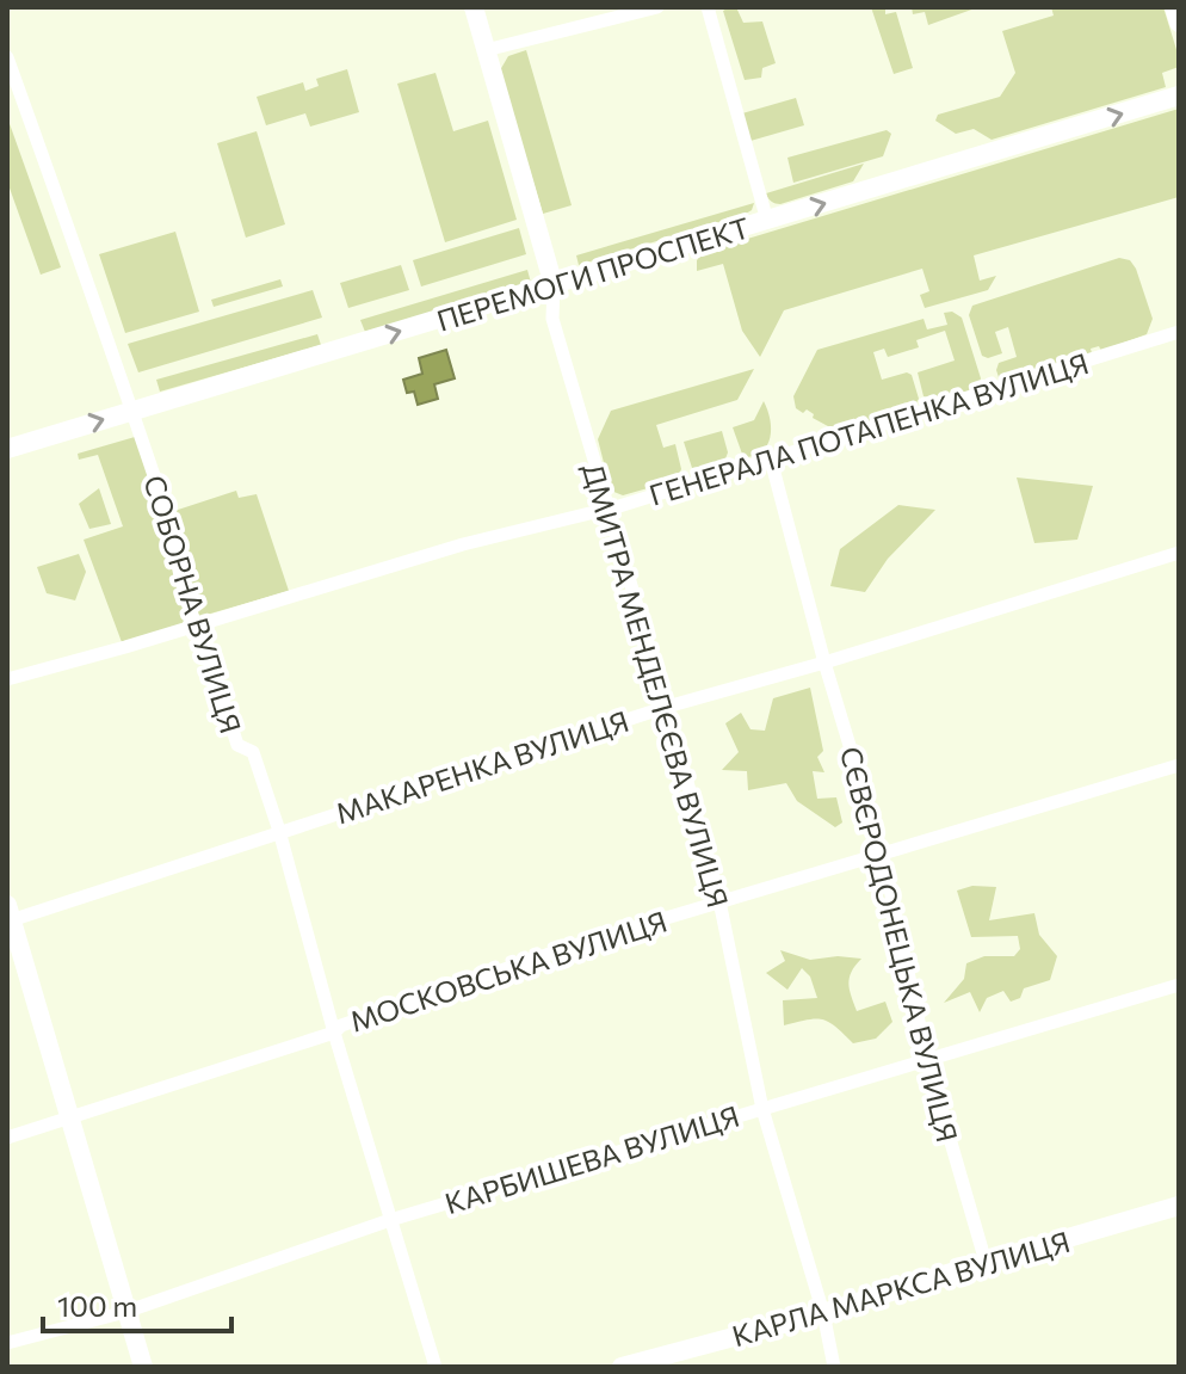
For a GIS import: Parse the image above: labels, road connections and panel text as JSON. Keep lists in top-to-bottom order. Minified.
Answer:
{"streets":{"street":["ПЕРЕМОГИ ПРОСПЕКТ","ГЕНЕРАЛА ПОТАПЕНКА ВУЛИЦЯ","СОБОРНА ВУЛИЦЯ","ДМИТРА МЕНДЕЛЄЄВА ВУЛИЦЯ","МАКАРЕНКА ВУЛИЦЯ","СЄВЄРОДОНЕЦЬКА ВУЛИЦЯ","МОСКОВСЬКА ВУЛИЦЯ","КАРБИШЕВА ВУЛИЦЯ","КАРЛА МАРКСА ВУЛИЦЯ"]},"crossings":[["ПЕРЕМОГИ ПРОСПЕКТ","СОБОРНА ВУЛИЦЯ"],["ПЕРЕМОГИ ПРОСПЕКТ","ДМИТРА МЕНДЕЛЄЄВА ВУЛИЦЯ"],["ГЕНЕРАЛА ПОТАПЕНКА ВУЛИЦЯ","СОБОРНА ВУЛИЦЯ"],["ГЕНЕРАЛА ПОТАПЕНКА ВУЛИЦЯ","ДМИТРА МЕНДЕЛЄЄВА ВУЛИЦЯ"],["ГЕНЕРАЛА ПОТАПЕНКА ВУЛИЦЯ","СЄВЄРОДОНЕЦЬКА ВУЛИЦЯ"],["СОБОРНА ВУЛИЦЯ","МАКАРЕНКА ВУЛИЦЯ"],["СОБОРНА ВУЛИЦЯ","МОСКОВСЬКА ВУЛИЦЯ"],["СОБОРНА ВУЛИЦЯ","КАРБИШЕВА ВУЛИЦЯ"],["ДМИТРА МЕНДЕЛЄЄВА ВУЛИЦЯ","МАКАРЕНКА ВУЛИЦЯ"],["ДМИТРА МЕНДЕЛЄЄВА ВУЛИЦЯ","МОСКОВСЬКА ВУЛИЦЯ"],["ДМИТРА МЕНДЕЛЄЄВА ВУЛИЦЯ","КАРБИШЕВА ВУЛИЦЯ"],["ДМИТРА МЕНДЕЛЄЄВА ВУЛИЦЯ","КАРЛА МАРКСА ВУЛИЦЯ"],["МАКАРЕНКА ВУЛИЦЯ","СЄВЄРОДОНЕЦЬКА ВУЛИЦЯ"],["СЄВЄРОДОНЕЦЬКА ВУЛИЦЯ","МОСКОВСЬКА ВУЛИЦЯ"],["СЄВЄРОДОНЕЦЬКА ВУЛИЦЯ","КАРБИШЕВА ВУЛИЦЯ"],["СЄВЄРОДОНЕЦЬКА ВУЛИЦЯ","КАРЛА МАРКСА ВУЛИЦЯ"]],"one_way":["ПЕРЕМОГИ ПРОСПЕКТ"],"scale_bar":"100 m"}
